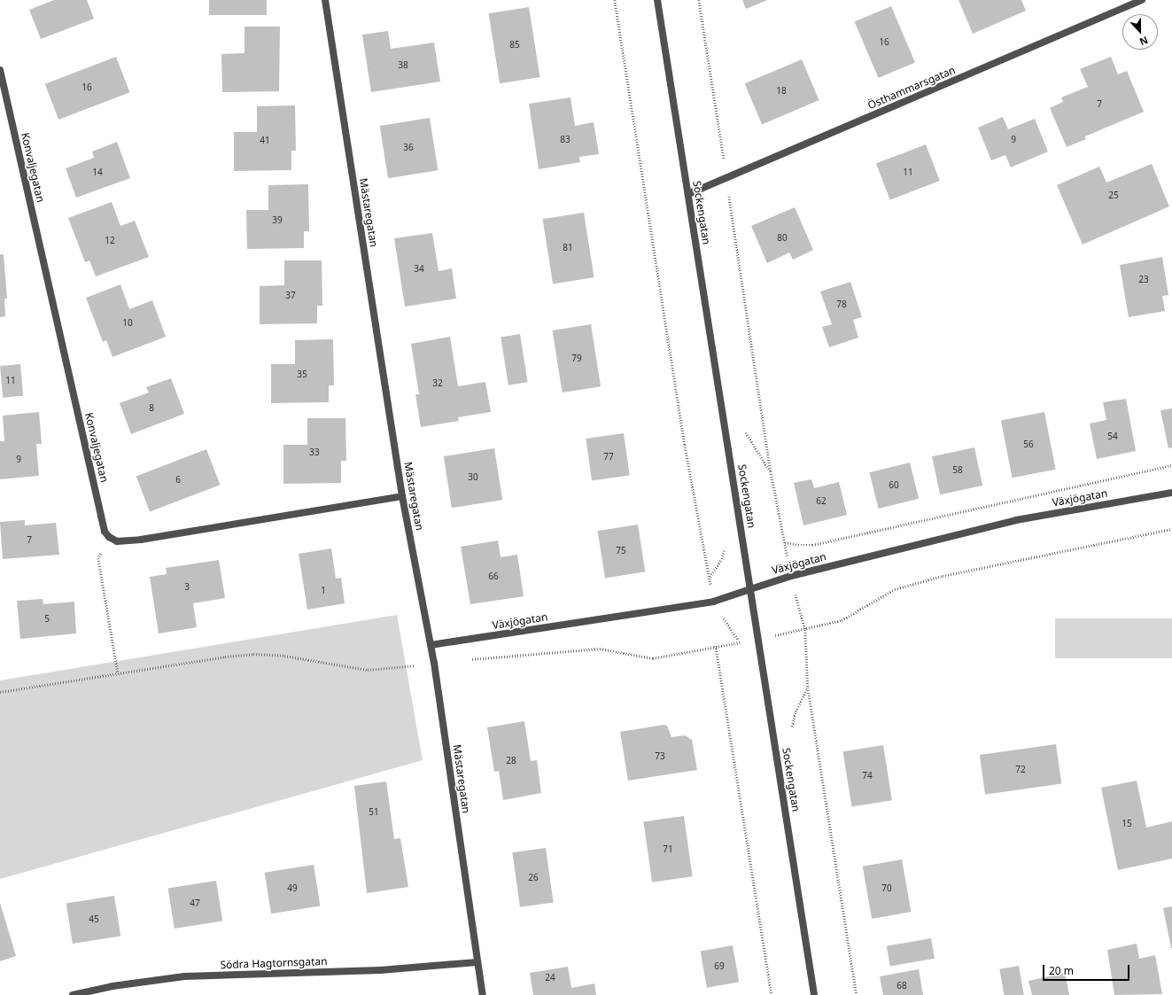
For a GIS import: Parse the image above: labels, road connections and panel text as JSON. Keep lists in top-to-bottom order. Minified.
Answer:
{"streets":{"street":["Östhammarsgatan","Konvaljegatan","Mästaregatan","Sockengatan","Växjögatan","Södra Hagtornsgatan"]},"crossings":[["Östhammarsgatan","Sockengatan"],["Mästaregatan","Växjögatan"],["Mästaregatan","Södra Hagtornsgatan"],["Sockengatan","Växjögatan"]],"house_numbers":["16","85","38","16","18","7","83","9","41","36","14","11","25","39","80","12","81","34","23","37","78","10","79","35","11","32","8","54","56","33","77","9","58","30","6","60","62","7","75","66","3","1","5","73","28","72","74","51","15","71","26","49","70","47","45","69","24","68"],"scale_bar":"20 m","north":"bottom"}
